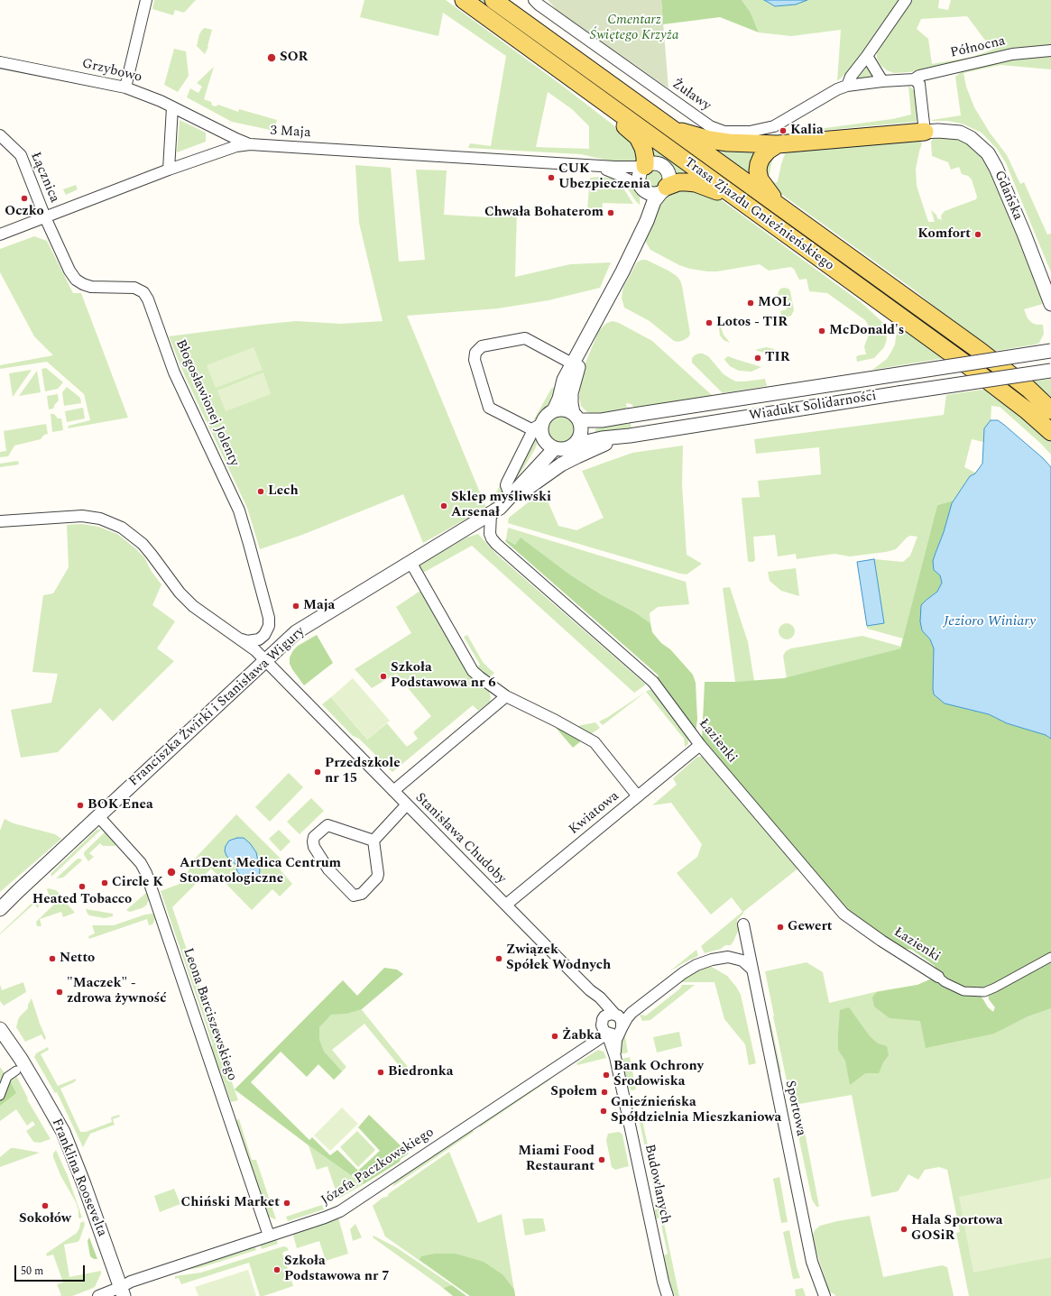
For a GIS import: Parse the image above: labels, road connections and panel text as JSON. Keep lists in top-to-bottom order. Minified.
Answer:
{"streets":{"main road":["Trasa Zjazdu Gnieźnieńskiego"],"street":["Północna","Grzybowo","Żuławy","3 Maja","Łącznica","Gdańska","Błogosławionej Jolenty","Wiadukt Solidarności","Franciszka Żwirki i Stanisława Wigury","Łazienki","Kwiatowa","Stanisława Chudoby","Leona Barciszewskiego","Sportowa","Józefa Paczkowskiego","Franklina Roosevelta","Budowlanych"]},"crossings":[["Północna","Żuławy"],["Grzybowo","3 Maja"],["3 Maja","Łącznica"],["3 Maja","Błogosławionej Jolenty"],["Łącznica","Błogosławionej Jolenty"],["Błogosławionej Jolenty","Stanisława Chudoby"],["Wiadukt Solidarności","Franciszka Żwirki i Stanisława Wigury"],["Franciszka Żwirki i Stanisława Wigury","Łazienki"],["Franciszka Żwirki i Stanisława Wigury","Stanisława Chudoby"],["Franciszka Żwirki i Stanisława Wigury","Leona Barciszewskiego"],["Łazienki","Kwiatowa"],["Kwiatowa","Stanisława Chudoby"],["Stanisława Chudoby","Józefa Paczkowskiego"],["Stanisława Chudoby","Budowlanych"],["Leona Barciszewskiego","Józefa Paczkowskiego"],["Józefa Paczkowskiego","Franklina Roosevelta"],["Józefa Paczkowskiego","Budowlanych"]],"water":["Jezioro Winiary"],"parks":["Cmentarz Świętego Krzyża"],"places":["SOR","Kalia","CUK Ubezpieczenia","Oczko","Chwała Bohaterom","Komfort","MOL","Lotos - TIR","McDonald's","TIR","Lech","Sklep myśliwski Arsenał","Maja","Szkoła Podstawowa nr 6","Przedszkole nr 15","BOK Enea","ArtDent Medica Centrum Stomatologiczne","Circle K","Heated Tobacco","Gewert","Netto","Związek Spółek Wodnych","\"Maczek\" - zdrowa żywność","Żabka","Biedronka","Bank Ochrony Środowiska","Społem","Gnieźnieńska Spółdzielnia Mieszkaniowa","Miami Food Restaurant","Chiński Market","Sokołów","Hala Sportowa GOSiR","Szkoła Podstawowa nr 7"],"scale_bar":"50 m"}
